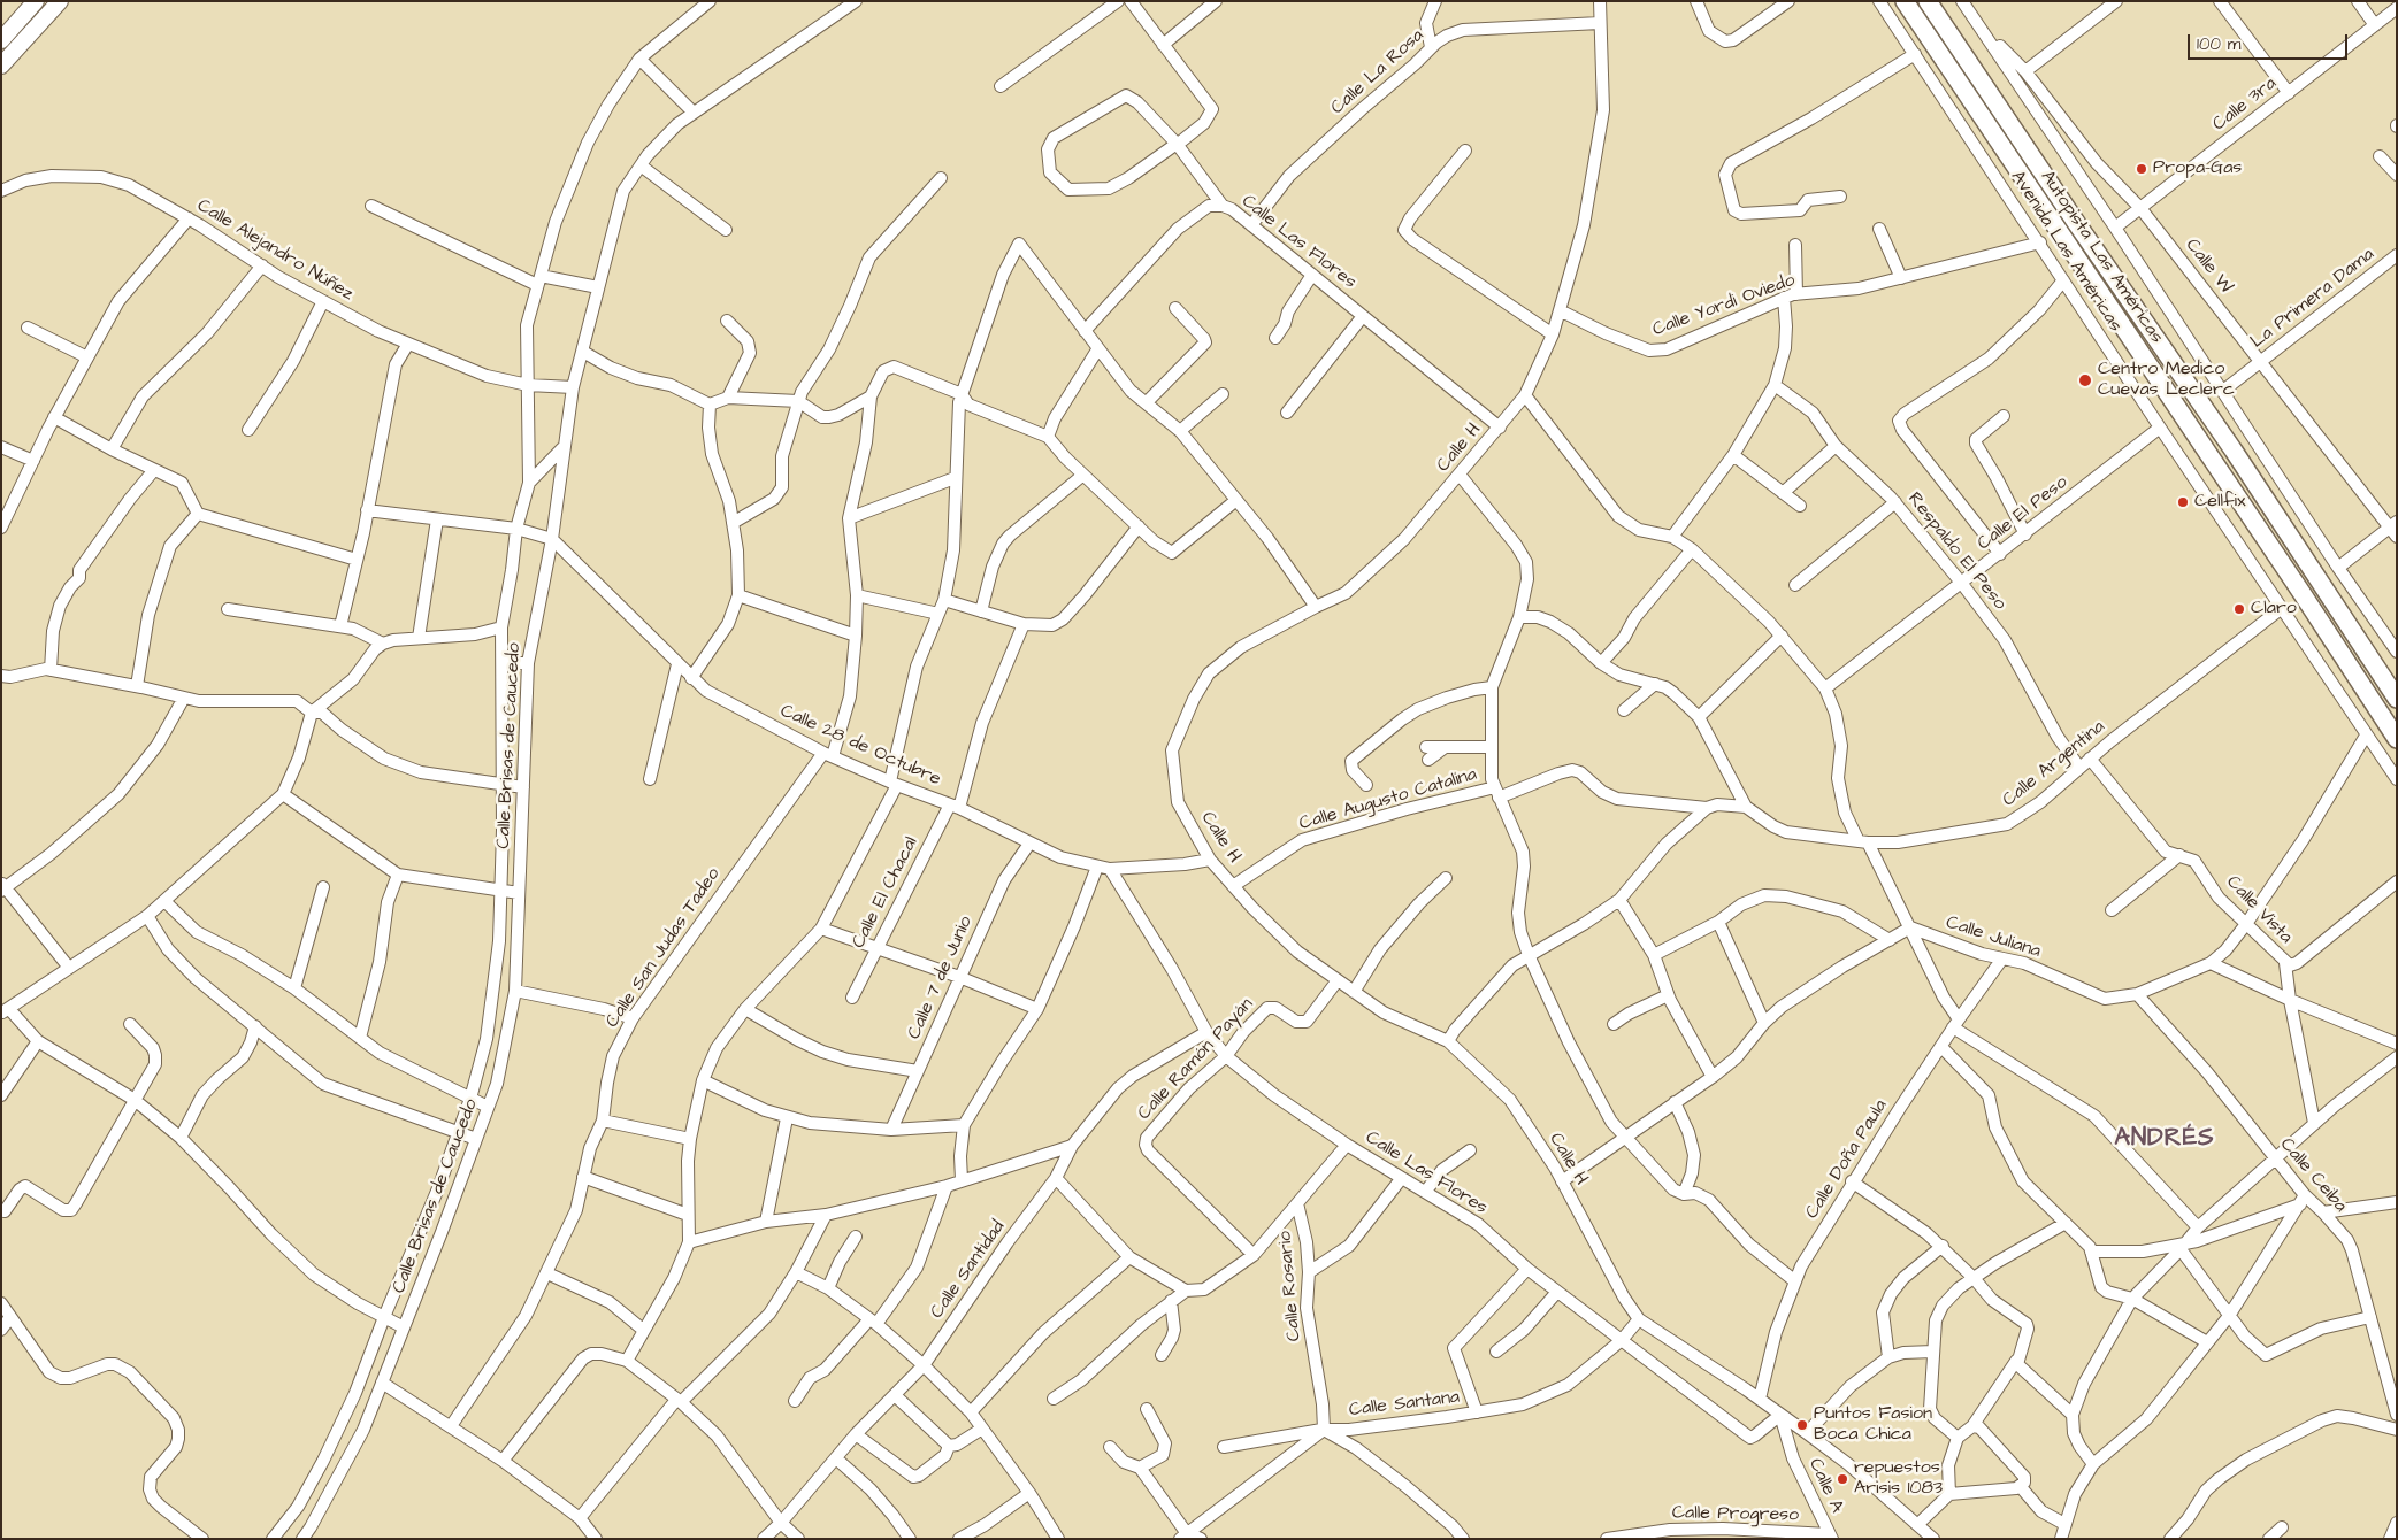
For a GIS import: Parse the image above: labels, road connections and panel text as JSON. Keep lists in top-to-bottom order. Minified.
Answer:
{"streets":{"highway":["Autopista Las Américas"],"street":["Calle La Rosa","Calle 3ra","Calle Las Flores","Calle Alejandro Núñez","Avenida Las Américas","Calle W","La Primera Dama","Calle Yordi Oviedo","Calle H","Calle El Peso","Respaldo El Peso","Calle Brisas de Caucedo","Calle 28 de Octubre","Calle Argentina","Calle Augusto Catalina","Calle El Chacal","Calle Vista","Calle Juliana","Calle San Judas Tadeo","Calle 7 de Junio","Calle Ramón Payán","Calle Doña Paula","Calle Ceiba","Calle Santidad","Calle Rosario","Calle Santana","Calle A","Calle Progreso"]},"crossings":[["Calle La Rosa","Calle Las Flores"],["Calle La Rosa","Calle H"],["Calle 3ra","Calle W"],["Calle Las Flores","Calle H"],["Calle Las Flores","Calle 28 de Octubre"],["Calle Las Flores","Calle Ramón Payán"],["Calle Las Flores","Calle Santidad"],["Calle Las Flores","Calle Santana"],["Calle Las Flores","Calle A"],["Calle Alejandro Núñez","Calle Brisas de Caucedo"],["Avenida Las Américas","Calle Yordi Oviedo"],["Avenida Las Américas","Calle El Peso"],["Avenida Las Américas","Calle Argentina"],["Avenida Las Américas","Calle Juliana"],["Calle W","La Primera Dama"],["Calle Yordi Oviedo","Calle H"],["Calle H","Calle 28 de Octubre"],["Calle H","Calle Augusto Catalina"],["Calle H","Calle Ramón Payán"],["Calle H","Calle Doña Paula"],["Calle H","Calle Santana"],["Calle H","Calle A"],["Calle El Peso","Respaldo El Peso"],["Respaldo El Peso","Calle Argentina"],["Calle Brisas de Caucedo","Calle 28 de Octubre"],["Calle 28 de Octubre","Calle El Chacal"],["Calle 28 de Octubre","Calle San Judas Tadeo"],["Calle 28 de Octubre","Calle 7 de Junio"],["Calle Argentina","Calle Vista"],["Calle Vista","Calle Juliana"],["Calle Juliana","Calle Doña Paula"],["Calle Juliana","Calle Ceiba"],["Calle Rosario","Calle Santana"],["Calle A","Calle Progreso"]],"districts":["ANDRÉS"],"places":["Propa-Gas","Centro Medico Cuevas Leclerc","Cellfix","Claro","Puntos Fasion Boca Chica","repuestos Arisis 1083"],"scale_bar":"100 m"}
